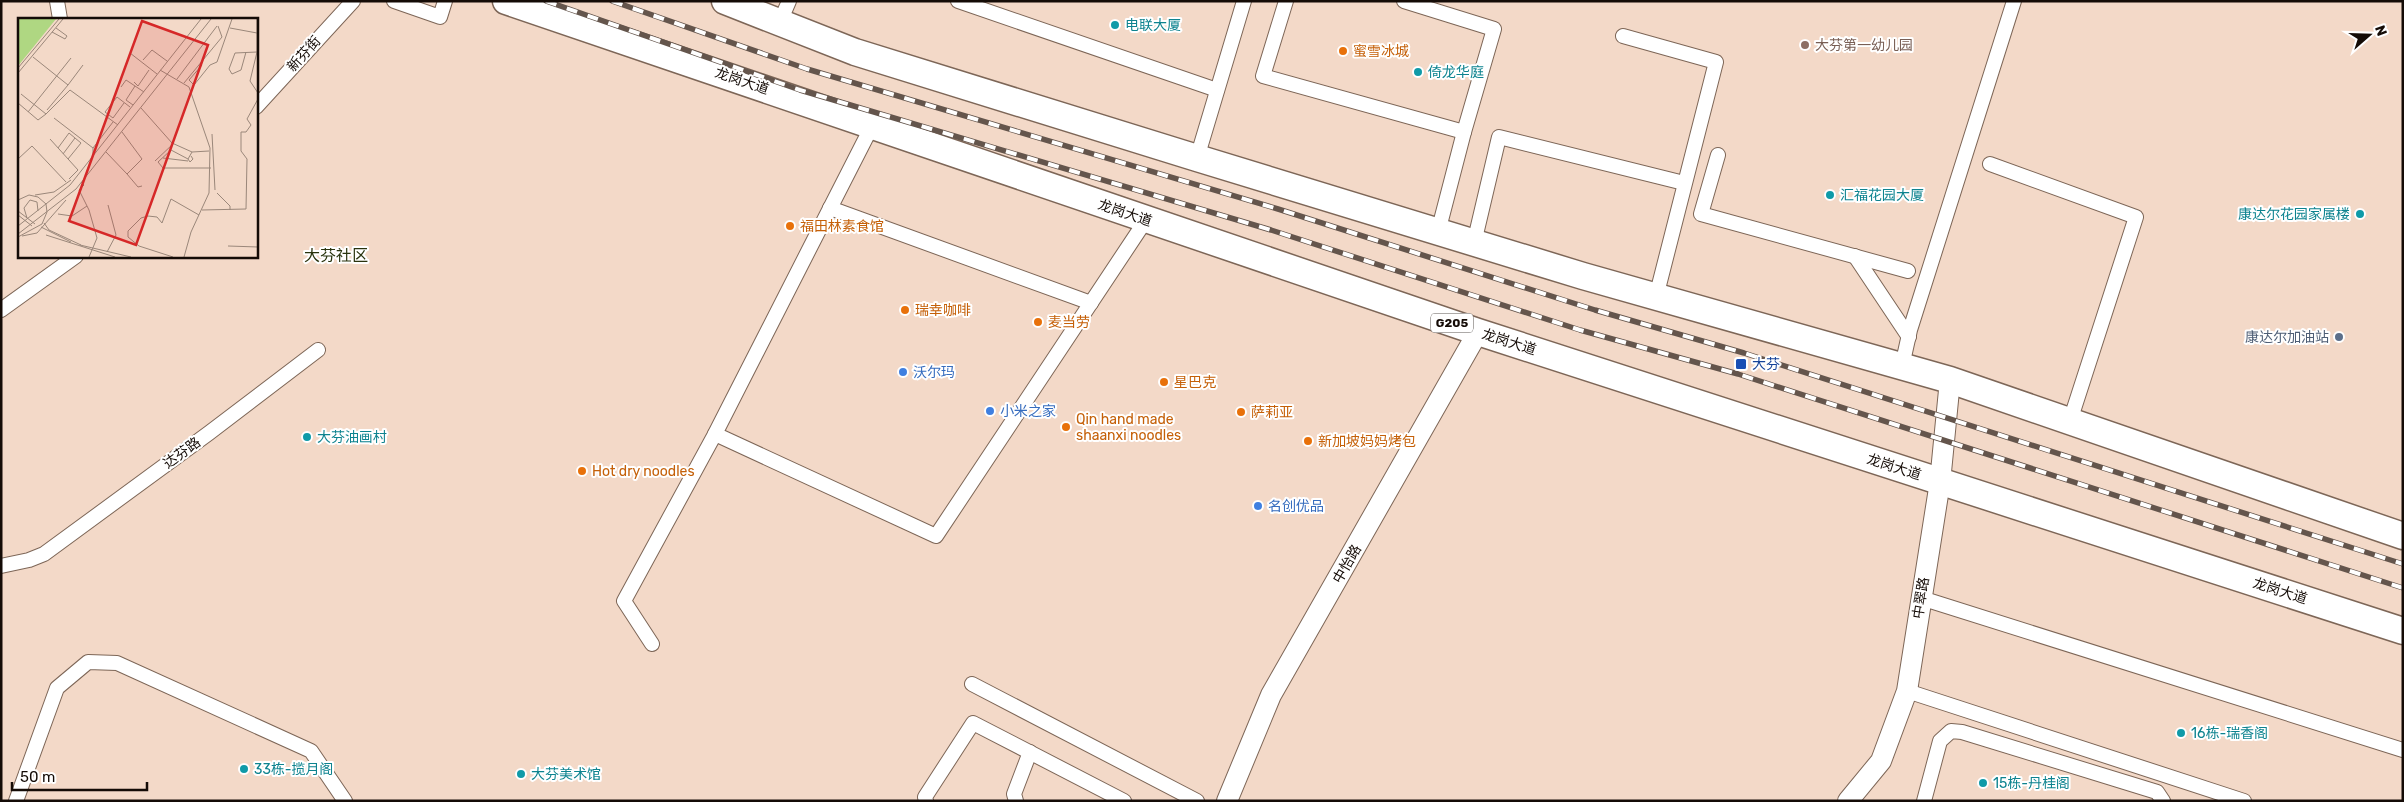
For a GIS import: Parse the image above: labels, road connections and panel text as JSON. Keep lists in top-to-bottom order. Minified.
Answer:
{"streets":{"highway":["龙岗大道","G205"],"street":["新芬街","达芬路","中怡路","中翠路"]},"crossings":[["龙岗大道","中怡路"],["龙岗大道","中翠路"]],"districts":["大芬社区"],"places":{"other":["电联大厦","大芬第一幼儿园","蜜雪冰城","倚龙华庭","汇福花园大厦","康达尔花园家属楼","福田林素食馆","瑞幸咖啡","麦当劳","康达尔加油站","沃尔玛","星巴克","小米之家","萨莉亚","Qin hand made shaanxi noodles","大芬油画村","新加坡妈妈烤包","Hot dry noodles","名创优品","16栋-瑞香阁","33栋-揽月阁","大芬美术馆","15栋-丹桂阁"],"transit":["大芬"]},"scale_bar":"50 m","north":"right"}
